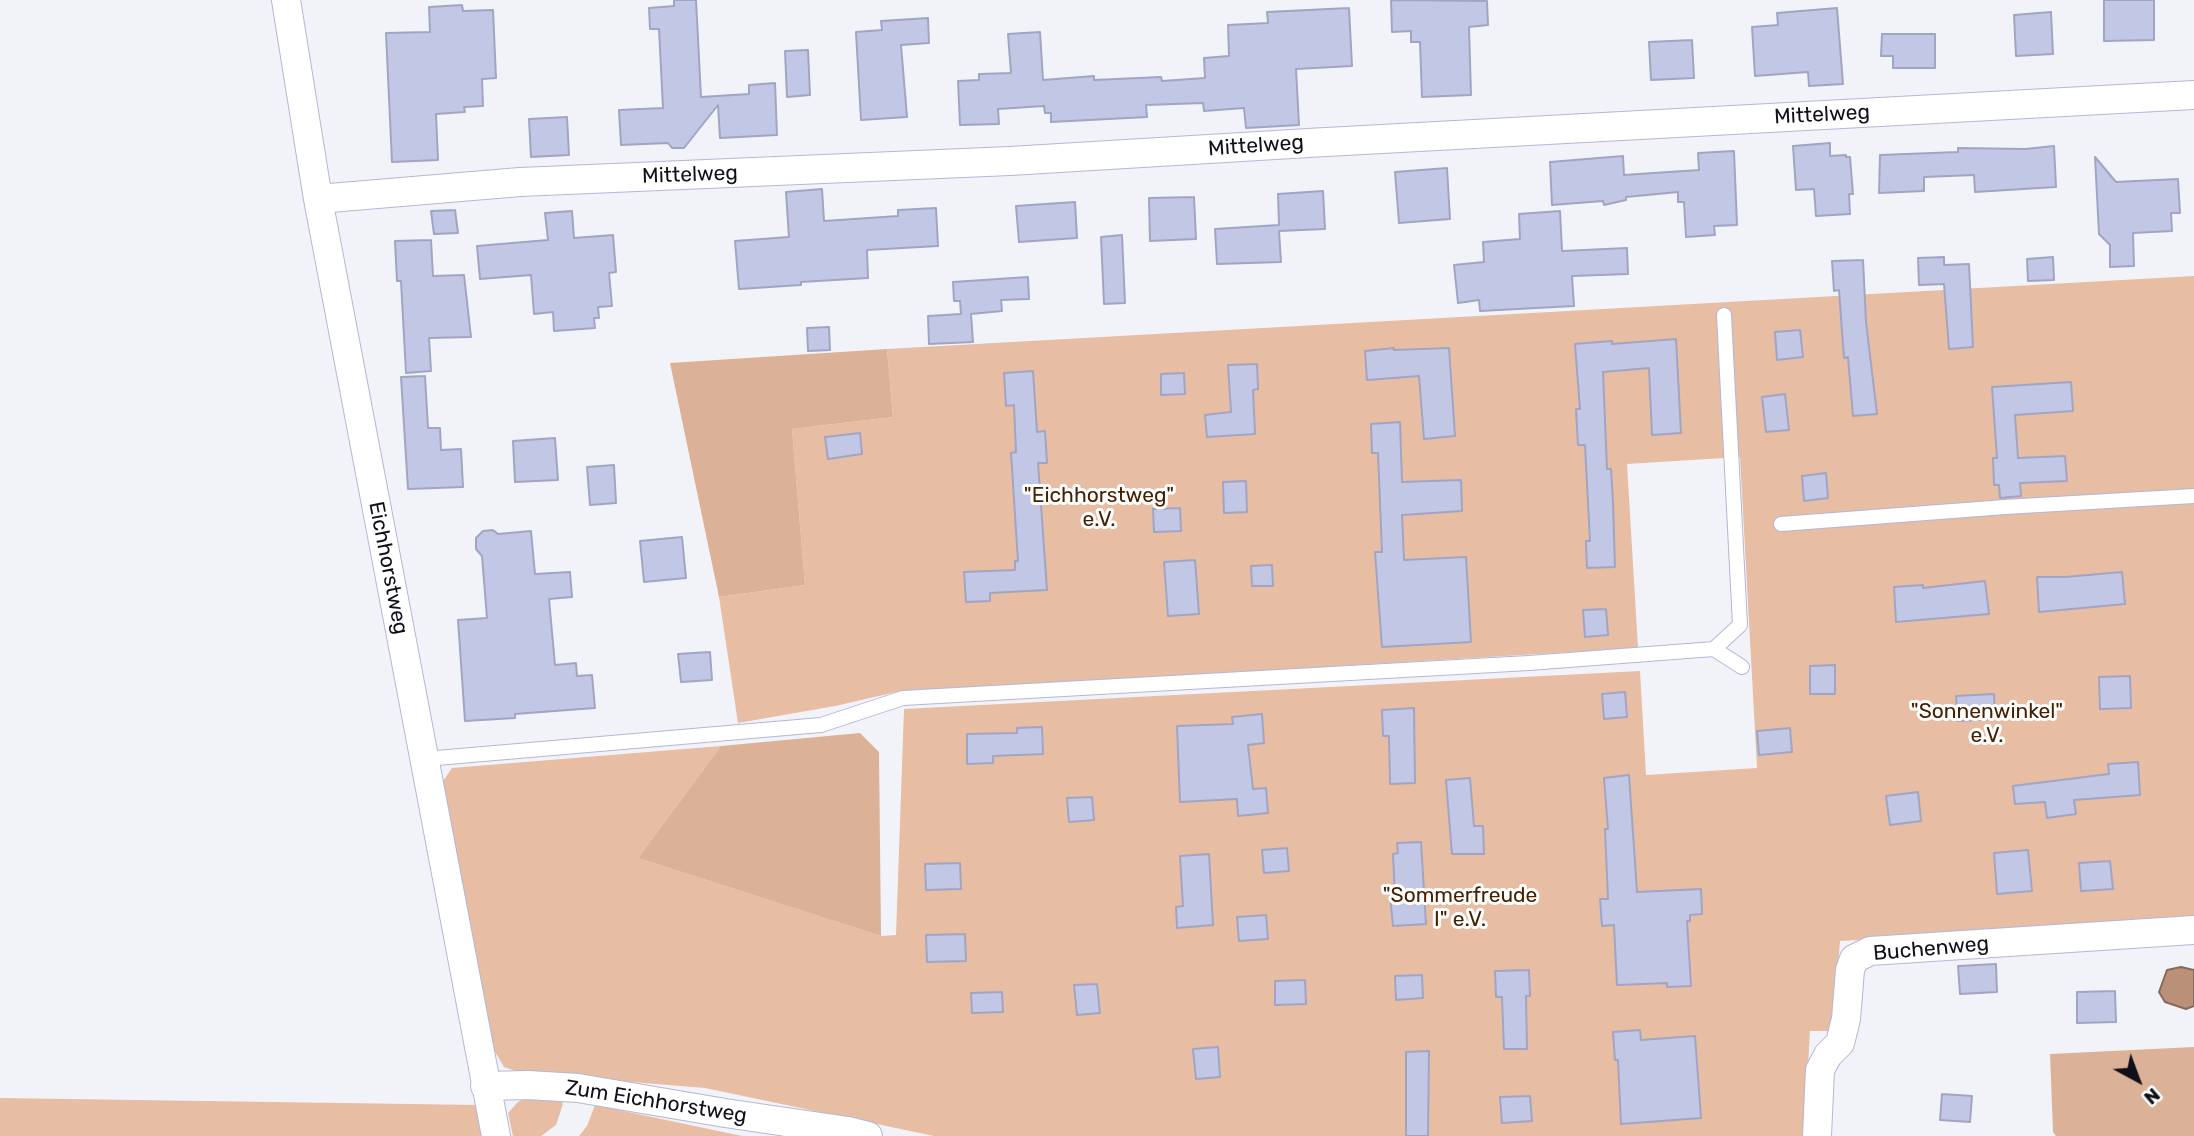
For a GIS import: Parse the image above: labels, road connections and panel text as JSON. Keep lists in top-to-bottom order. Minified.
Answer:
{"streets":{"street":["Mittelweg","Eichhorstweg","Buchenweg","Zum Eichhorstweg"]},"crossings":[["Mittelweg","Eichhorstweg"],["Eichhorstweg","Zum Eichhorstweg"]],"parks":["\"Eichhorstweg\" e.V.","\"Sonnenwinkel\" e.V.","\"Sommerfreude I\" e.V."],"north":"bottom right"}
